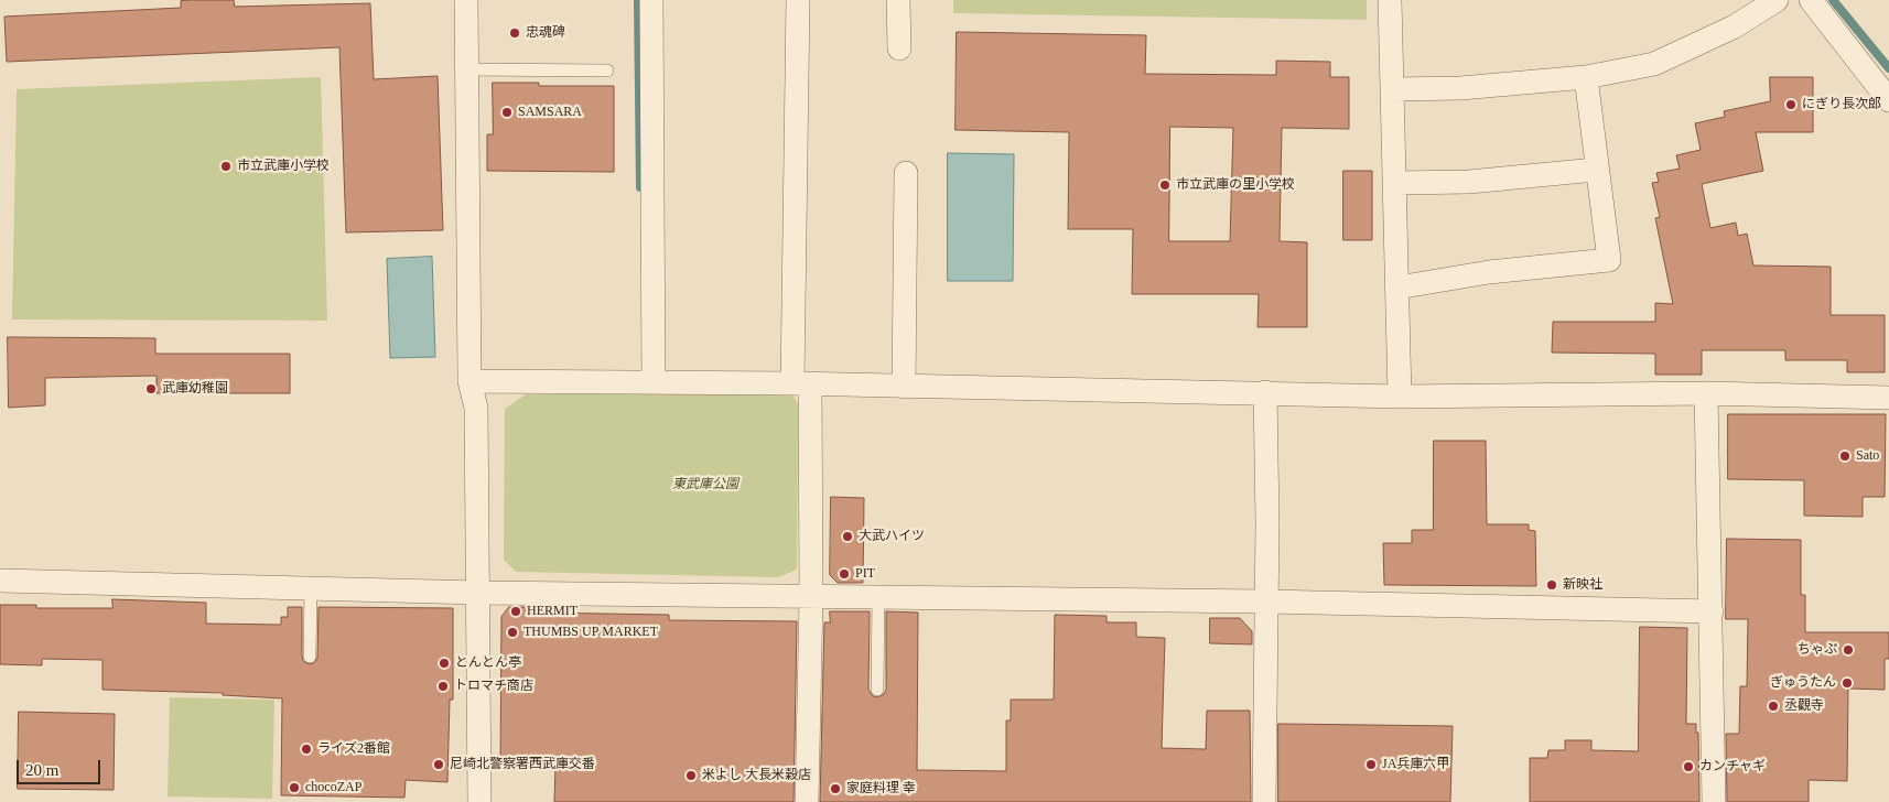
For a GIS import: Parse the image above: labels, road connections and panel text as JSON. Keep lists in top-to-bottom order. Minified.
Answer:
{"parks":["東武庫公園"],"places":["忠魂碑","にぎり長次郎","SAMSARA","市立武庫小学校","市立武庫の里小学校","武庫幼稚園","Sato","大武ハイツ","PIT","新映社","HERMIT","THUMBS UP MARKET","ちゃぷ","とんとん亭","ぎゅうたん","トロマチ商店","丞觀寺","ライズ2番館","尼崎北警察署西武庫交番","JA兵庫六甲","カンチャギ","米よし 大長米穀店","chocoZAP","家庭料理 幸"],"scale_bar":"20 m"}
